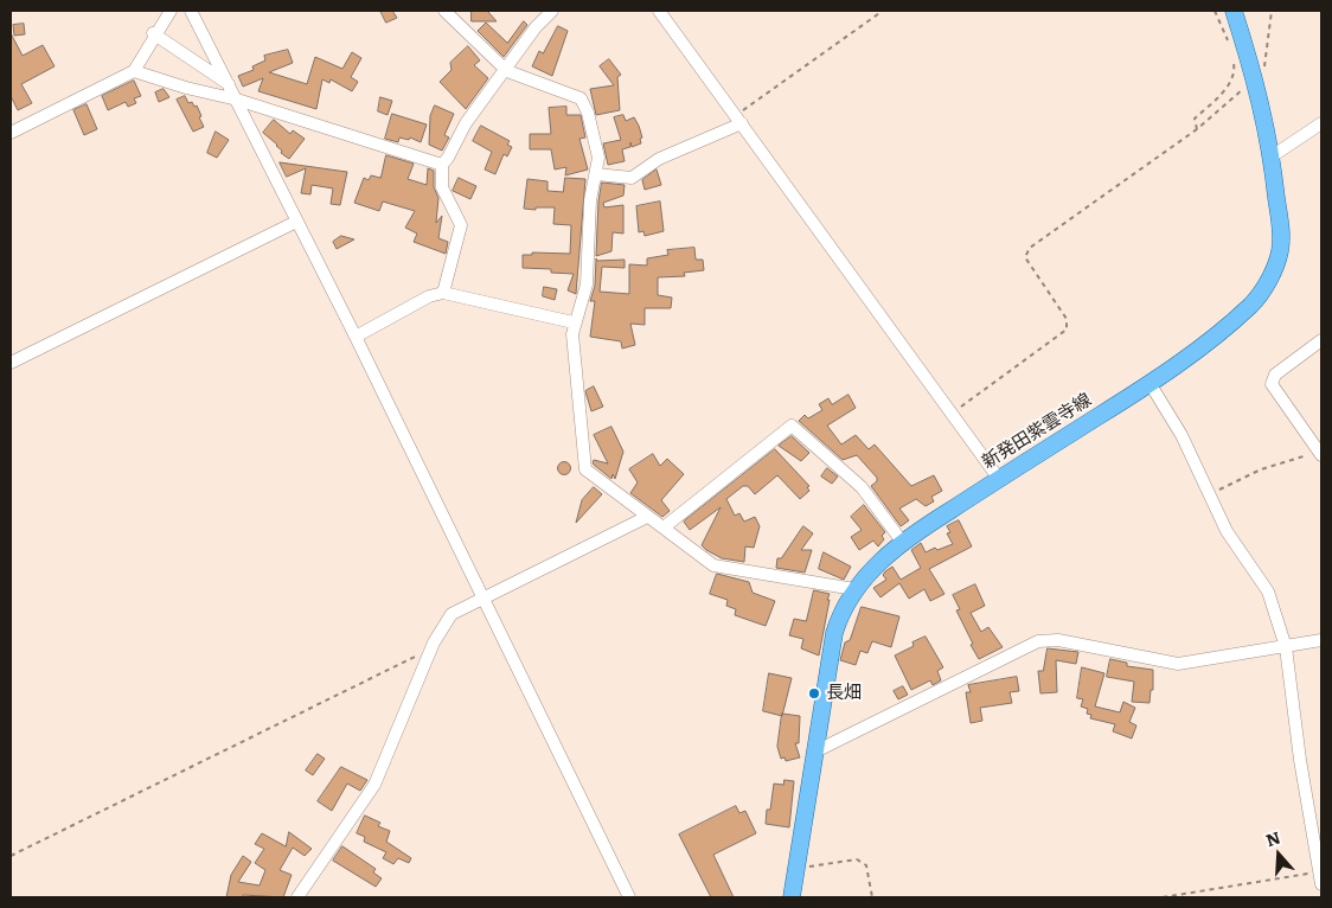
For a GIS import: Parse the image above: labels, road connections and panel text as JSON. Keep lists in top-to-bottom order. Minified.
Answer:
{"streets":{"main road":["新発田紫雲寺線"]},"places":["長畑"],"north":"top"}
